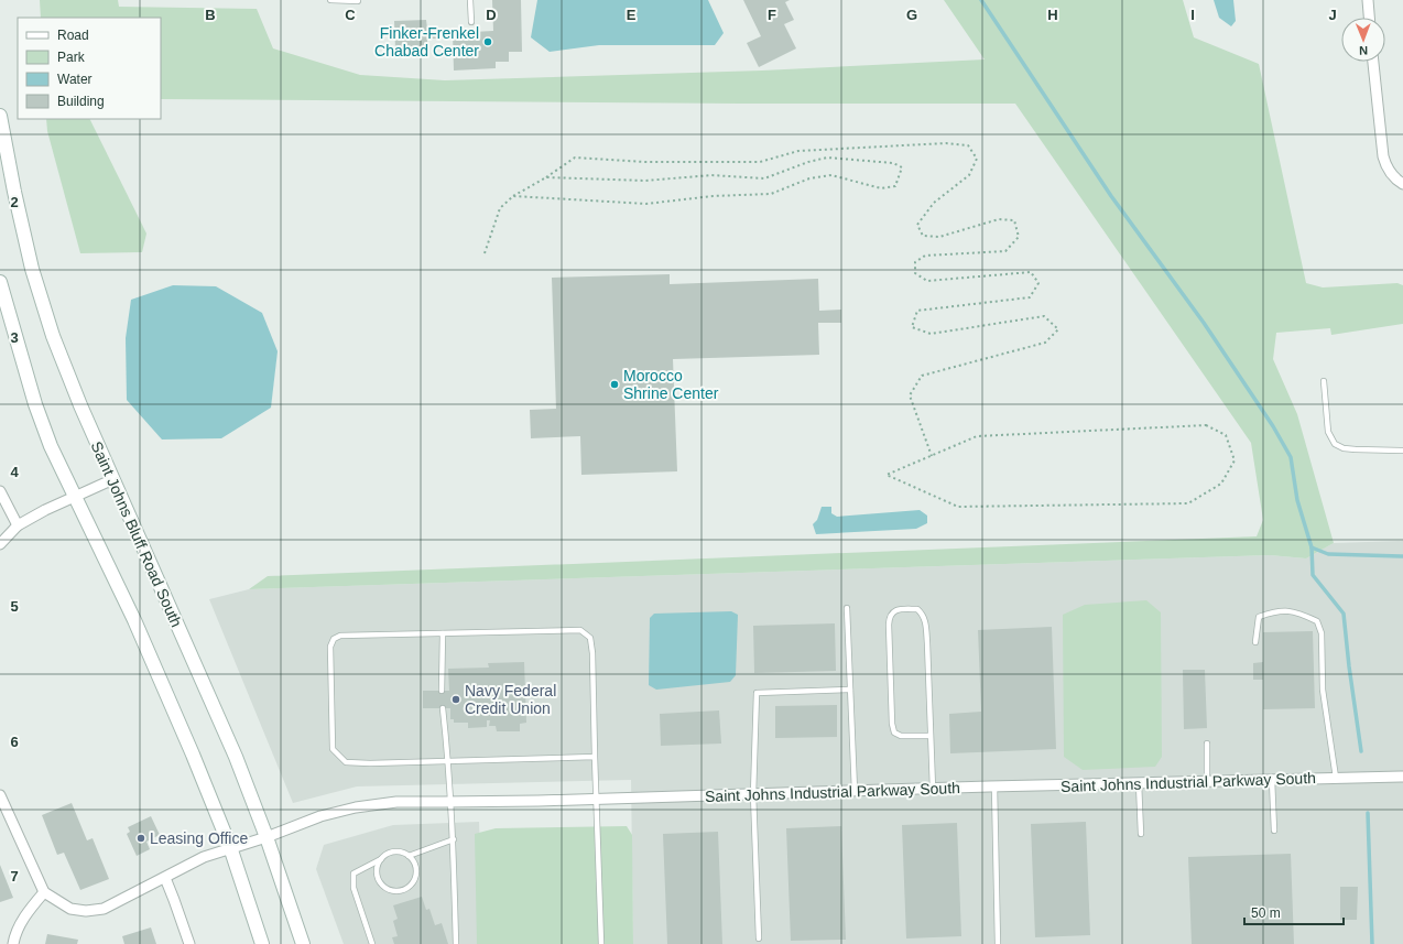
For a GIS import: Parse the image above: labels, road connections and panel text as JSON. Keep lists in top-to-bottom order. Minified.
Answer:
{"streets":{"main road":["Saint Johns Bluff Road South"],"street":["Saint Johns Industrial Parkway South"]},"crossings":[["Saint Johns Bluff Road South","Saint Johns Industrial Parkway South"]],"places":["Finker-Frenkel Chabad Center","Morocco Shrine Center","Navy Federal Credit Union","Leasing Office"],"legend":["Road","Park","Water","Building"],"scale_bar":"50 m","north":"bottom","grid":{"columns":["B","C","D","E","F","G","H","I","J"],"rows":["2","3","4","5","6","7"]}}
